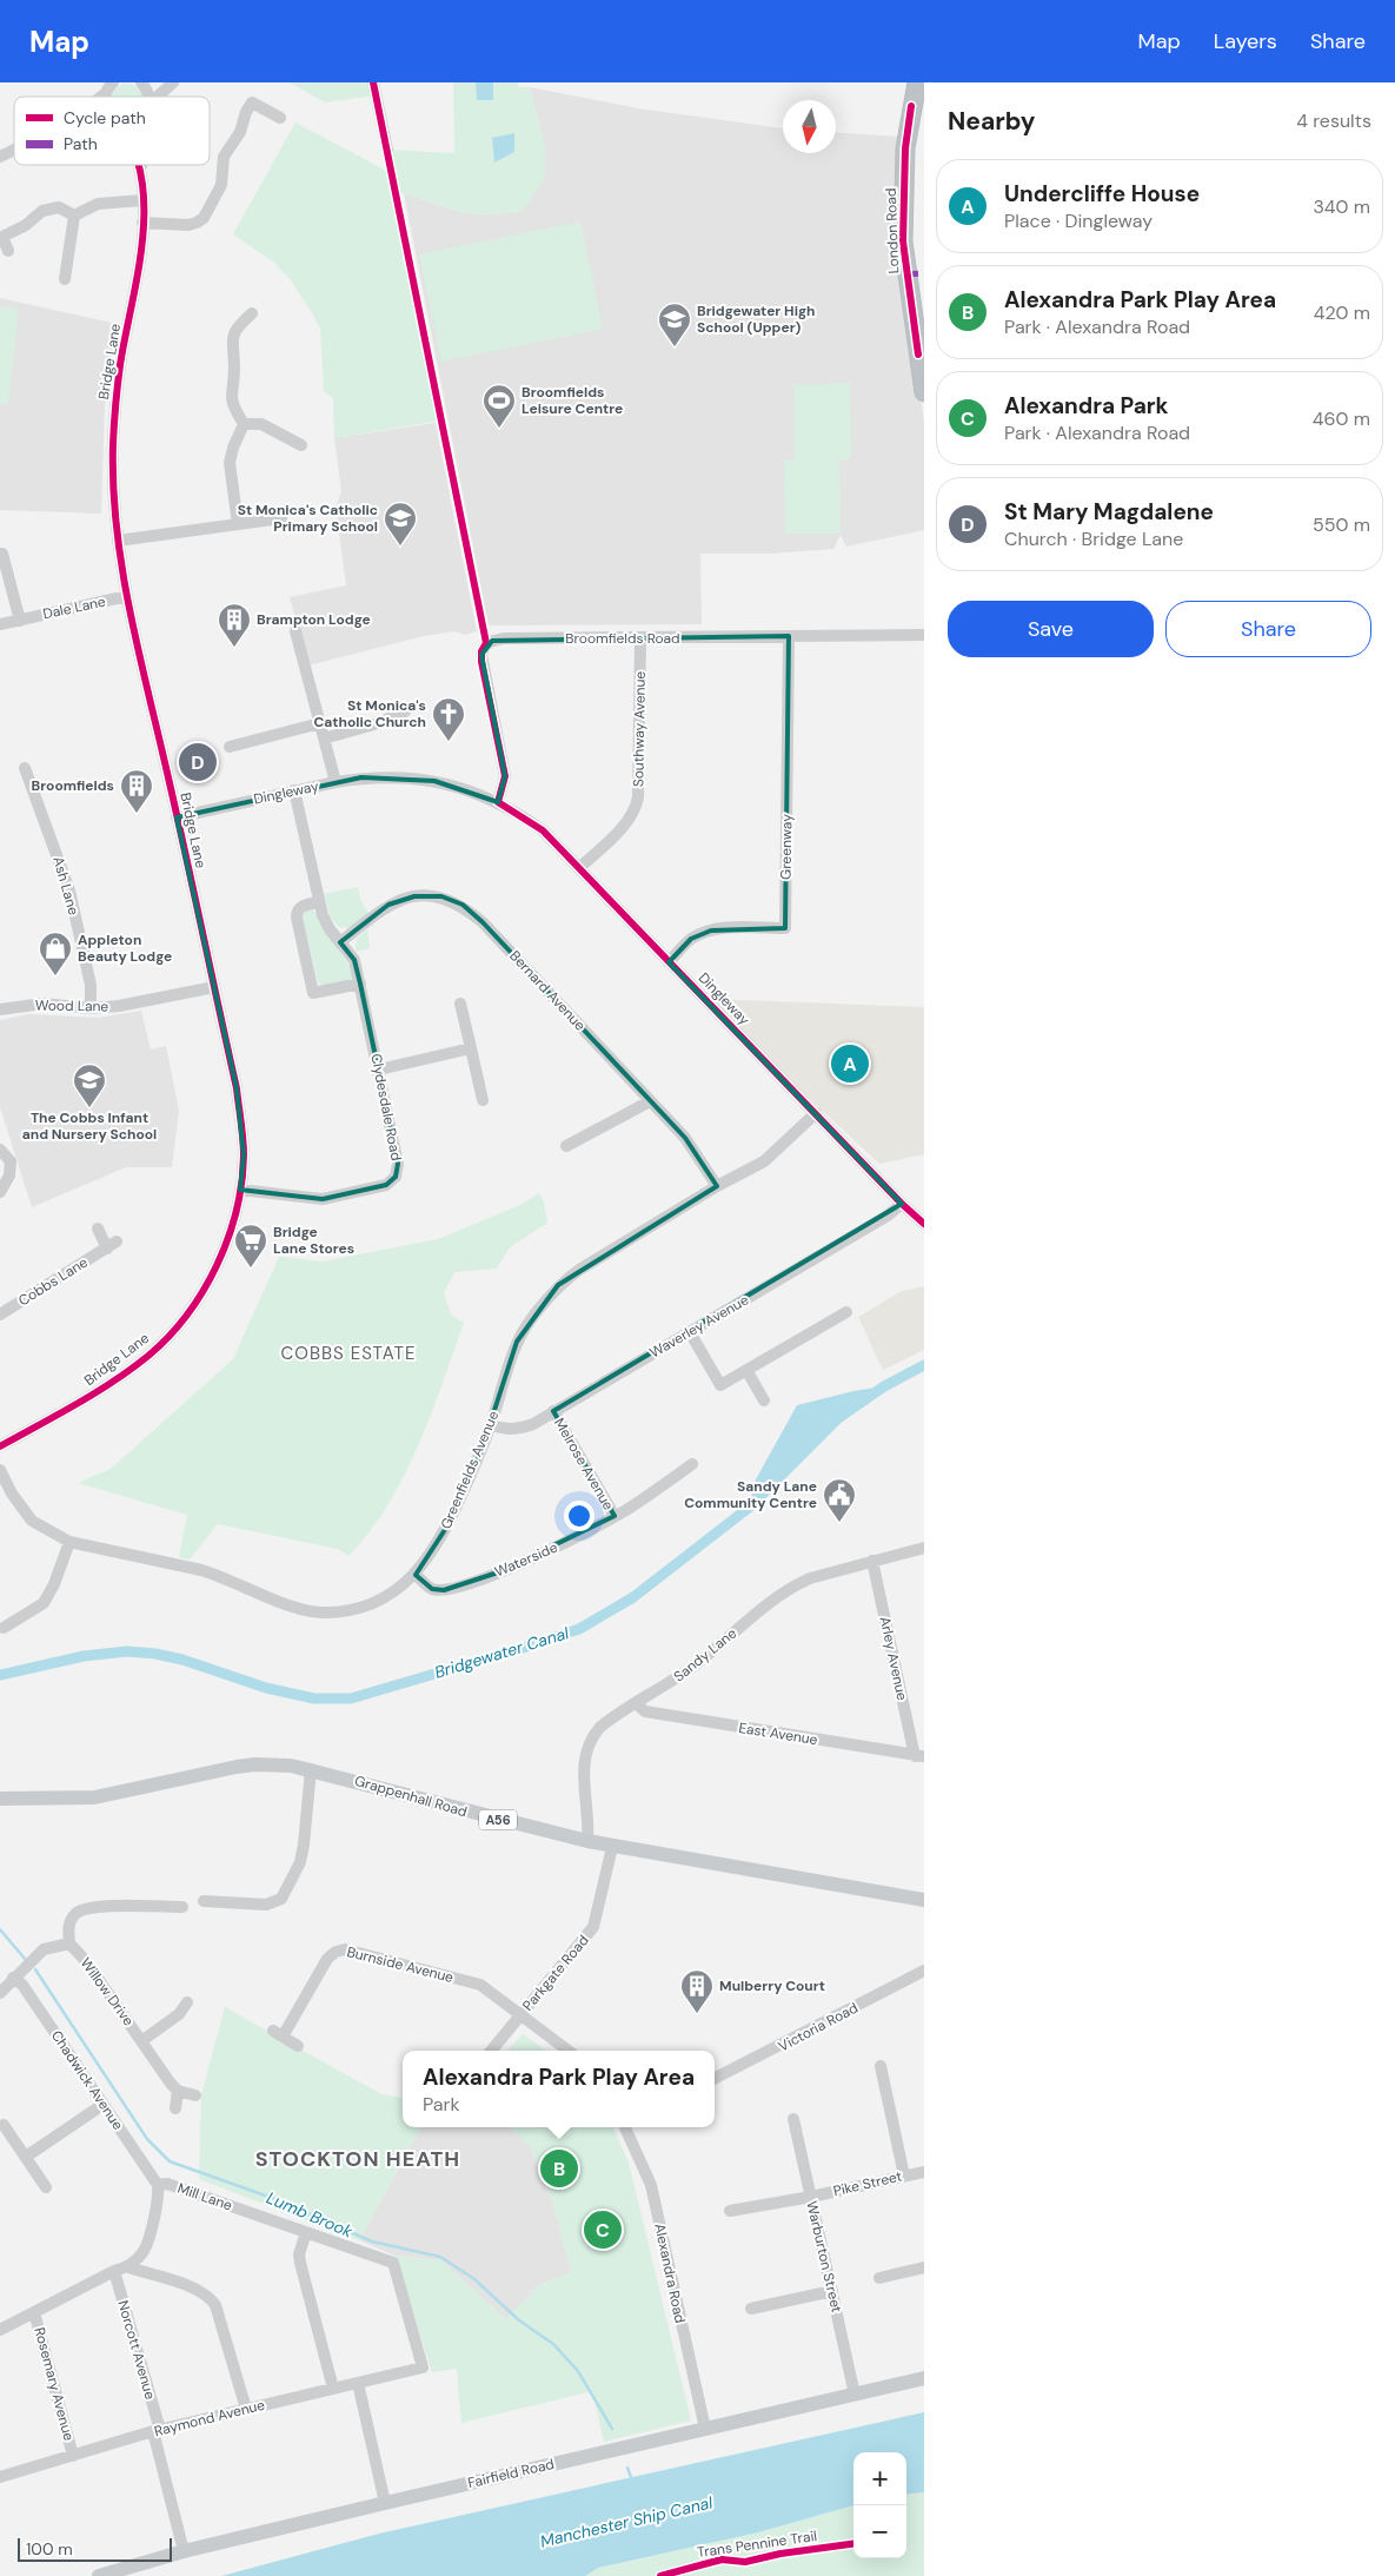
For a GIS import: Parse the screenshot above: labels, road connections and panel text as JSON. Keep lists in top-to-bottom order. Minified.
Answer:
{"streets":{"highway":["London Road"],"main road":["Grappenhall Road","A56","Fairfield Road"],"street":["Bridge Lane","Dale Lane","Broomfields Road","Southway Avenue","Dingleway","Greenway","Ash Lane","Bernard Avenue","Wood Lane","Clydesdale Road","Cobbs Lane","Waverley Avenue","Melrose Avenue","Greenfields Avenue","Waterside","Sandy Lane","Arley Avenue","East Avenue","Burnside Avenue","Parkgate Road","Willow Drive","Victoria Road","Chadwick Avenue","Pike Street","Mill Lane","Warburton Street","Alexandra Road","Norcott Avenue","Rosemary Avenue","Raymond Avenue"],"cycle path":["Trans Pennine Trail"]},"crossings":[["Bridge Lane","Dale Lane"],["Bridge Lane","Dingleway"],["Bridge Lane","Wood Lane"],["Bridge Lane","Clydesdale Road"],["Broomfields Road","Southway Avenue"],["Broomfields Road","Dingleway"],["Broomfields Road","Greenway"],["Southway Avenue","Dingleway"],["Dingleway","Greenway"],["Dingleway","Clydesdale Road"],["Dingleway","Waverley Avenue"],["Dingleway","Greenfields Avenue"],["Ash Lane","Wood Lane"],["Bernard Avenue","Clydesdale Road"],["Bernard Avenue","Greenfields Avenue"],["Waverley Avenue","Melrose Avenue"],["Waverley Avenue","Greenfields Avenue"],["Melrose Avenue","Waterside"],["Greenfields Avenue","Waterside"],["Sandy Lane","Arley Avenue"],["Sandy Lane","East Avenue"],["Sandy Lane","Grappenhall Road"],["Arley Avenue","East Avenue"],["Grappenhall Road","Parkgate Road"],["Burnside Avenue","Parkgate Road"],["Chadwick Avenue","Mill Lane"],["Pike Street","Warburton Street"],["Mill Lane","Raymond Avenue"],["Warburton Street","Fairfield Road"],["Alexandra Road","Fairfield Road"],["Norcott Avenue","Raymond Avenue"],["Norcott Avenue","Fairfield Road"],["Rosemary Avenue","Raymond Avenue"]],"districts":["COBBS ESTATE","STOCKTON HEATH"],"water":["Bridgewater Canal","Lumb Brook","Manchester Ship Canal"],"places":{"school or university":["Bridgewater High School (Upper)","St Monica's Catholic Primary School","The Cobbs Infant and Nursery School"],"sports":["Broomfields Leisure Centre"],"building":["Brampton Lodge","Broomfields","Mulberry Court"],"church":["St Monica's Catholic Church"],"shop":["Appleton Beauty Lodge"],"supermarket":["Bridge Lane Stores"],"public building":["Sandy Lane Community Centre"]},"legend":["Cycle path","Path"],"scale_bar":"100 m","north":"bottom","page":{"header":"Map","nav":["Map","Layers","Share"],"heading":["Nearby","4 results"],"list":[{"mark":"A","name":"Undercliffe House","note":"Place · Dingleway","value":"340 m"},{"mark":"B","name":"Alexandra Park Play Area","note":"Park · Alexandra Road","value":"420 m"},{"mark":"C","name":"Alexandra Park","note":"Park · Alexandra Road","value":"460 m"},{"mark":"D","name":"St Mary Magdalene","note":"Church · Bridge Lane","value":"550 m"}],"buttons":["Save","Share"],"pins":["D","A","B","C"],"popup":["Alexandra Park Play Area","Park"],"map_buttons":["+","−"],"scale":"100 m"}}
